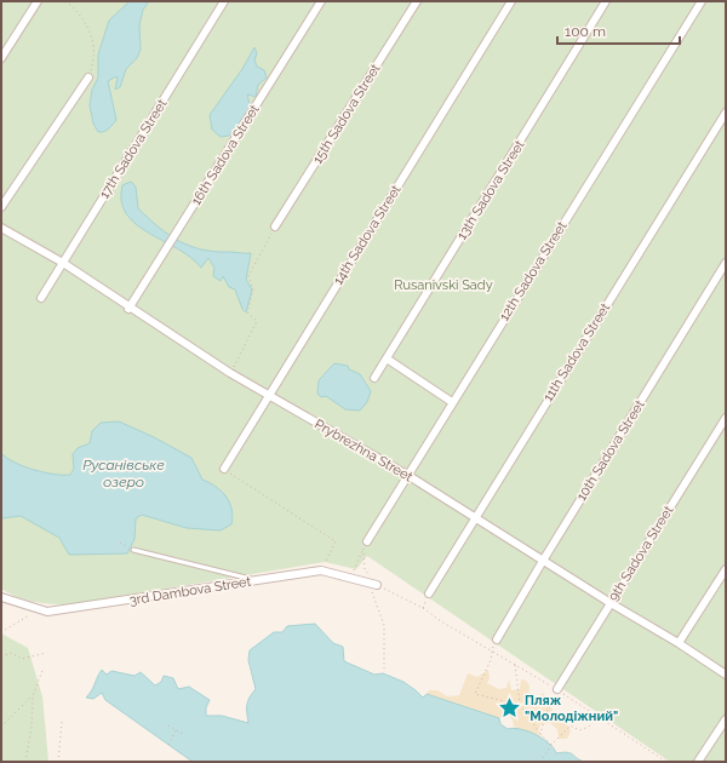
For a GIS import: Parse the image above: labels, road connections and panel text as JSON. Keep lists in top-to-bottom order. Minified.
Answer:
{"streets":{"street":["15th Sadova Street","17th Sadova Street","16th Sadova Street","13th Sadova Street","14th Sadova Street","12th Sadova Street","11th Sadova Street","Prybrezhna Street","10th Sadova Street","9th Sadova Street","3rd Dambova Street"]},"crossings":[["17th Sadova Street","Prybrezhna Street"],["16th Sadova Street","Prybrezhna Street"],["14th Sadova Street","Prybrezhna Street"],["12th Sadova Street","Prybrezhna Street"],["11th Sadova Street","Prybrezhna Street"],["Prybrezhna Street","10th Sadova Street"],["Prybrezhna Street","9th Sadova Street"]],"water":["Русанівське озеро"],"parks":["Rusanivski Sady"],"places":{"place":["Пляж \"Молодіжний\""]},"scale_bar":"100 m"}
